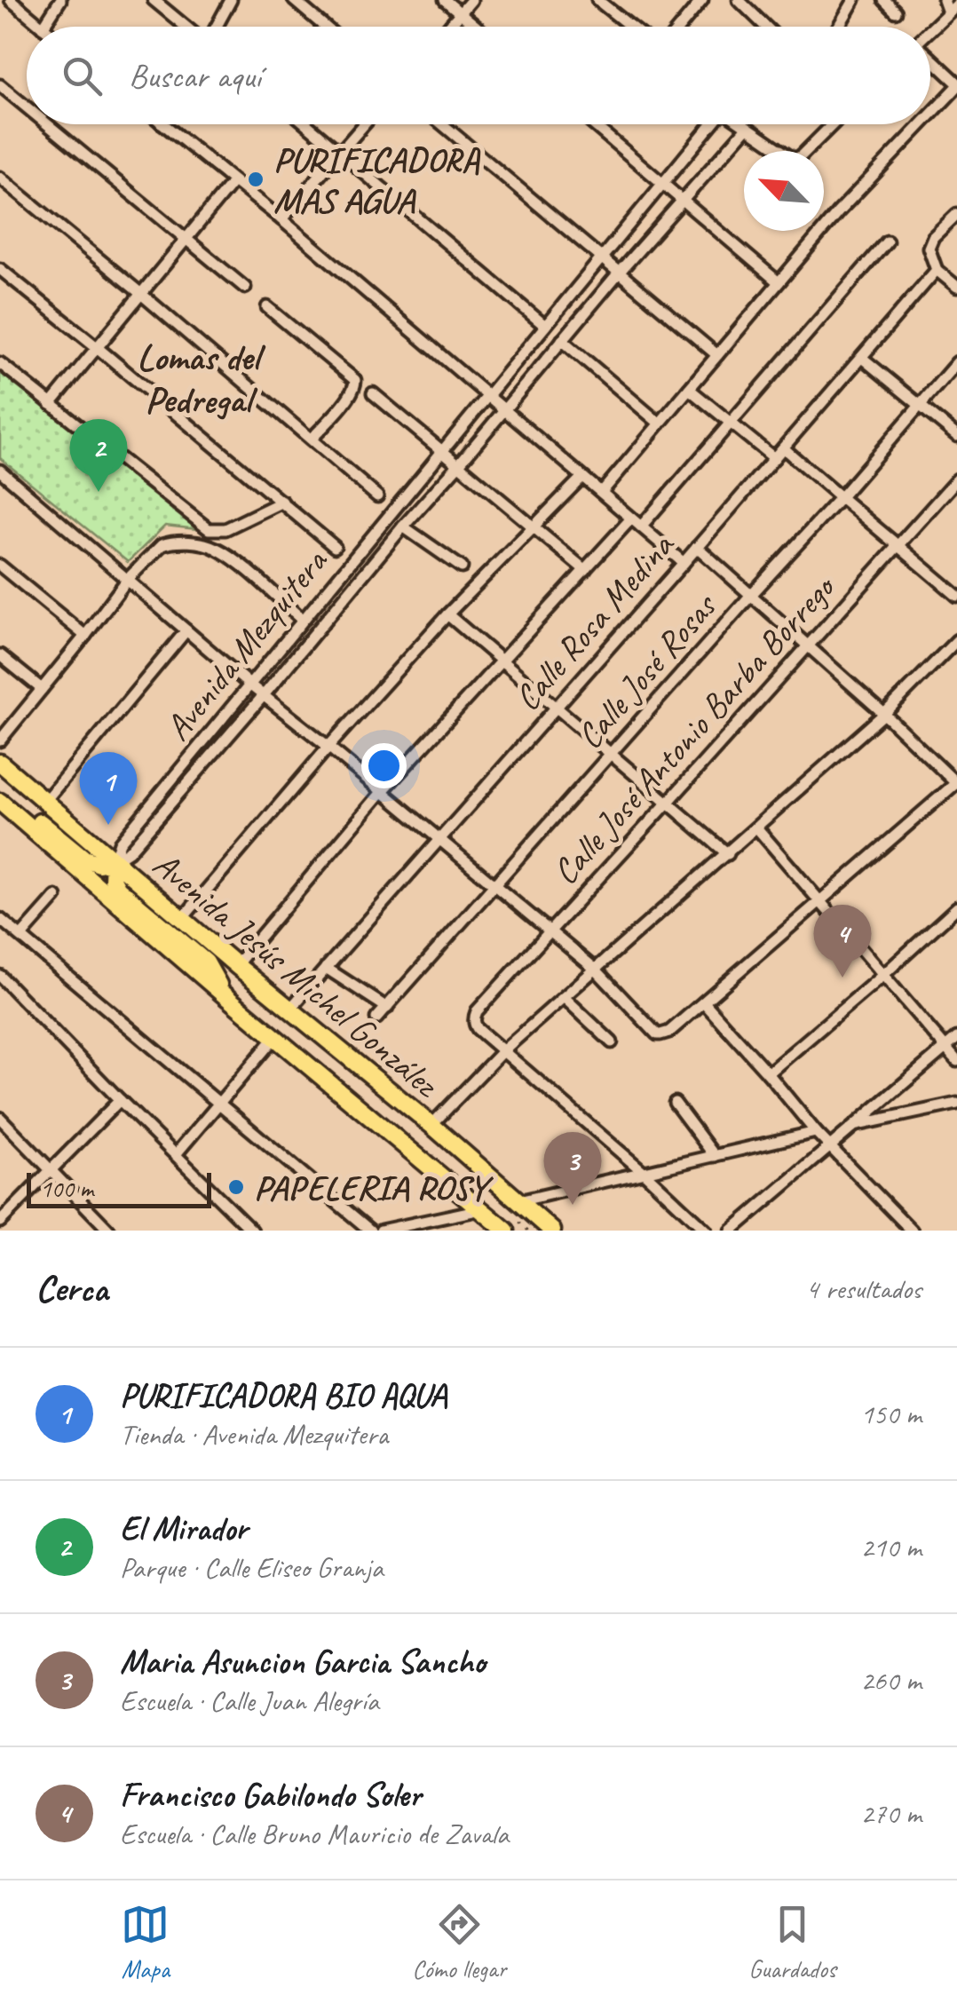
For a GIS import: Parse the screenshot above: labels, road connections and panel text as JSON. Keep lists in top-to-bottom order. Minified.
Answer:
{"streets":{"main road":["Avenida Jesús Michel González"],"street":["Calle Rosa Medina","Avenida Mezquitera","Calle José Rosas","Calle José Antonio Barba Borrego"]},"crossings":[["Calle Rosa Medina","Avenida Jesús Michel González"],["Avenida Mezquitera","Avenida Jesús Michel González"]],"districts":["Lomas del Pedregal"],"places":["PURIFICADORA MAS AGUA","PAPELERIA ROSY"],"scale_bar":"100 m","north":"top left","page":{"search":"Buscar aquí","pins":["2","1","4","3"],"scale":"100 m","heading":["Cerca","4 resultados"],"list":[{"mark":"1","name":"PURIFICADORA BIO AQUA","note":"Tienda · Avenida Mezquitera","value":"150 m"},{"mark":"2","name":"El Mirador","note":"Parque · Calle Eliseo Granja","value":"210 m"},{"mark":"3","name":"Maria Asuncion Garcia Sancho","note":"Escuela · Calle Juan Alegría","value":"260 m"},{"mark":"4","name":"Francisco Gabilondo Soler","note":"Escuela · Calle Bruno Mauricio de Zavala","value":"270 m"}],"nav":["Mapa","Cómo llegar","Guardados"]}}
